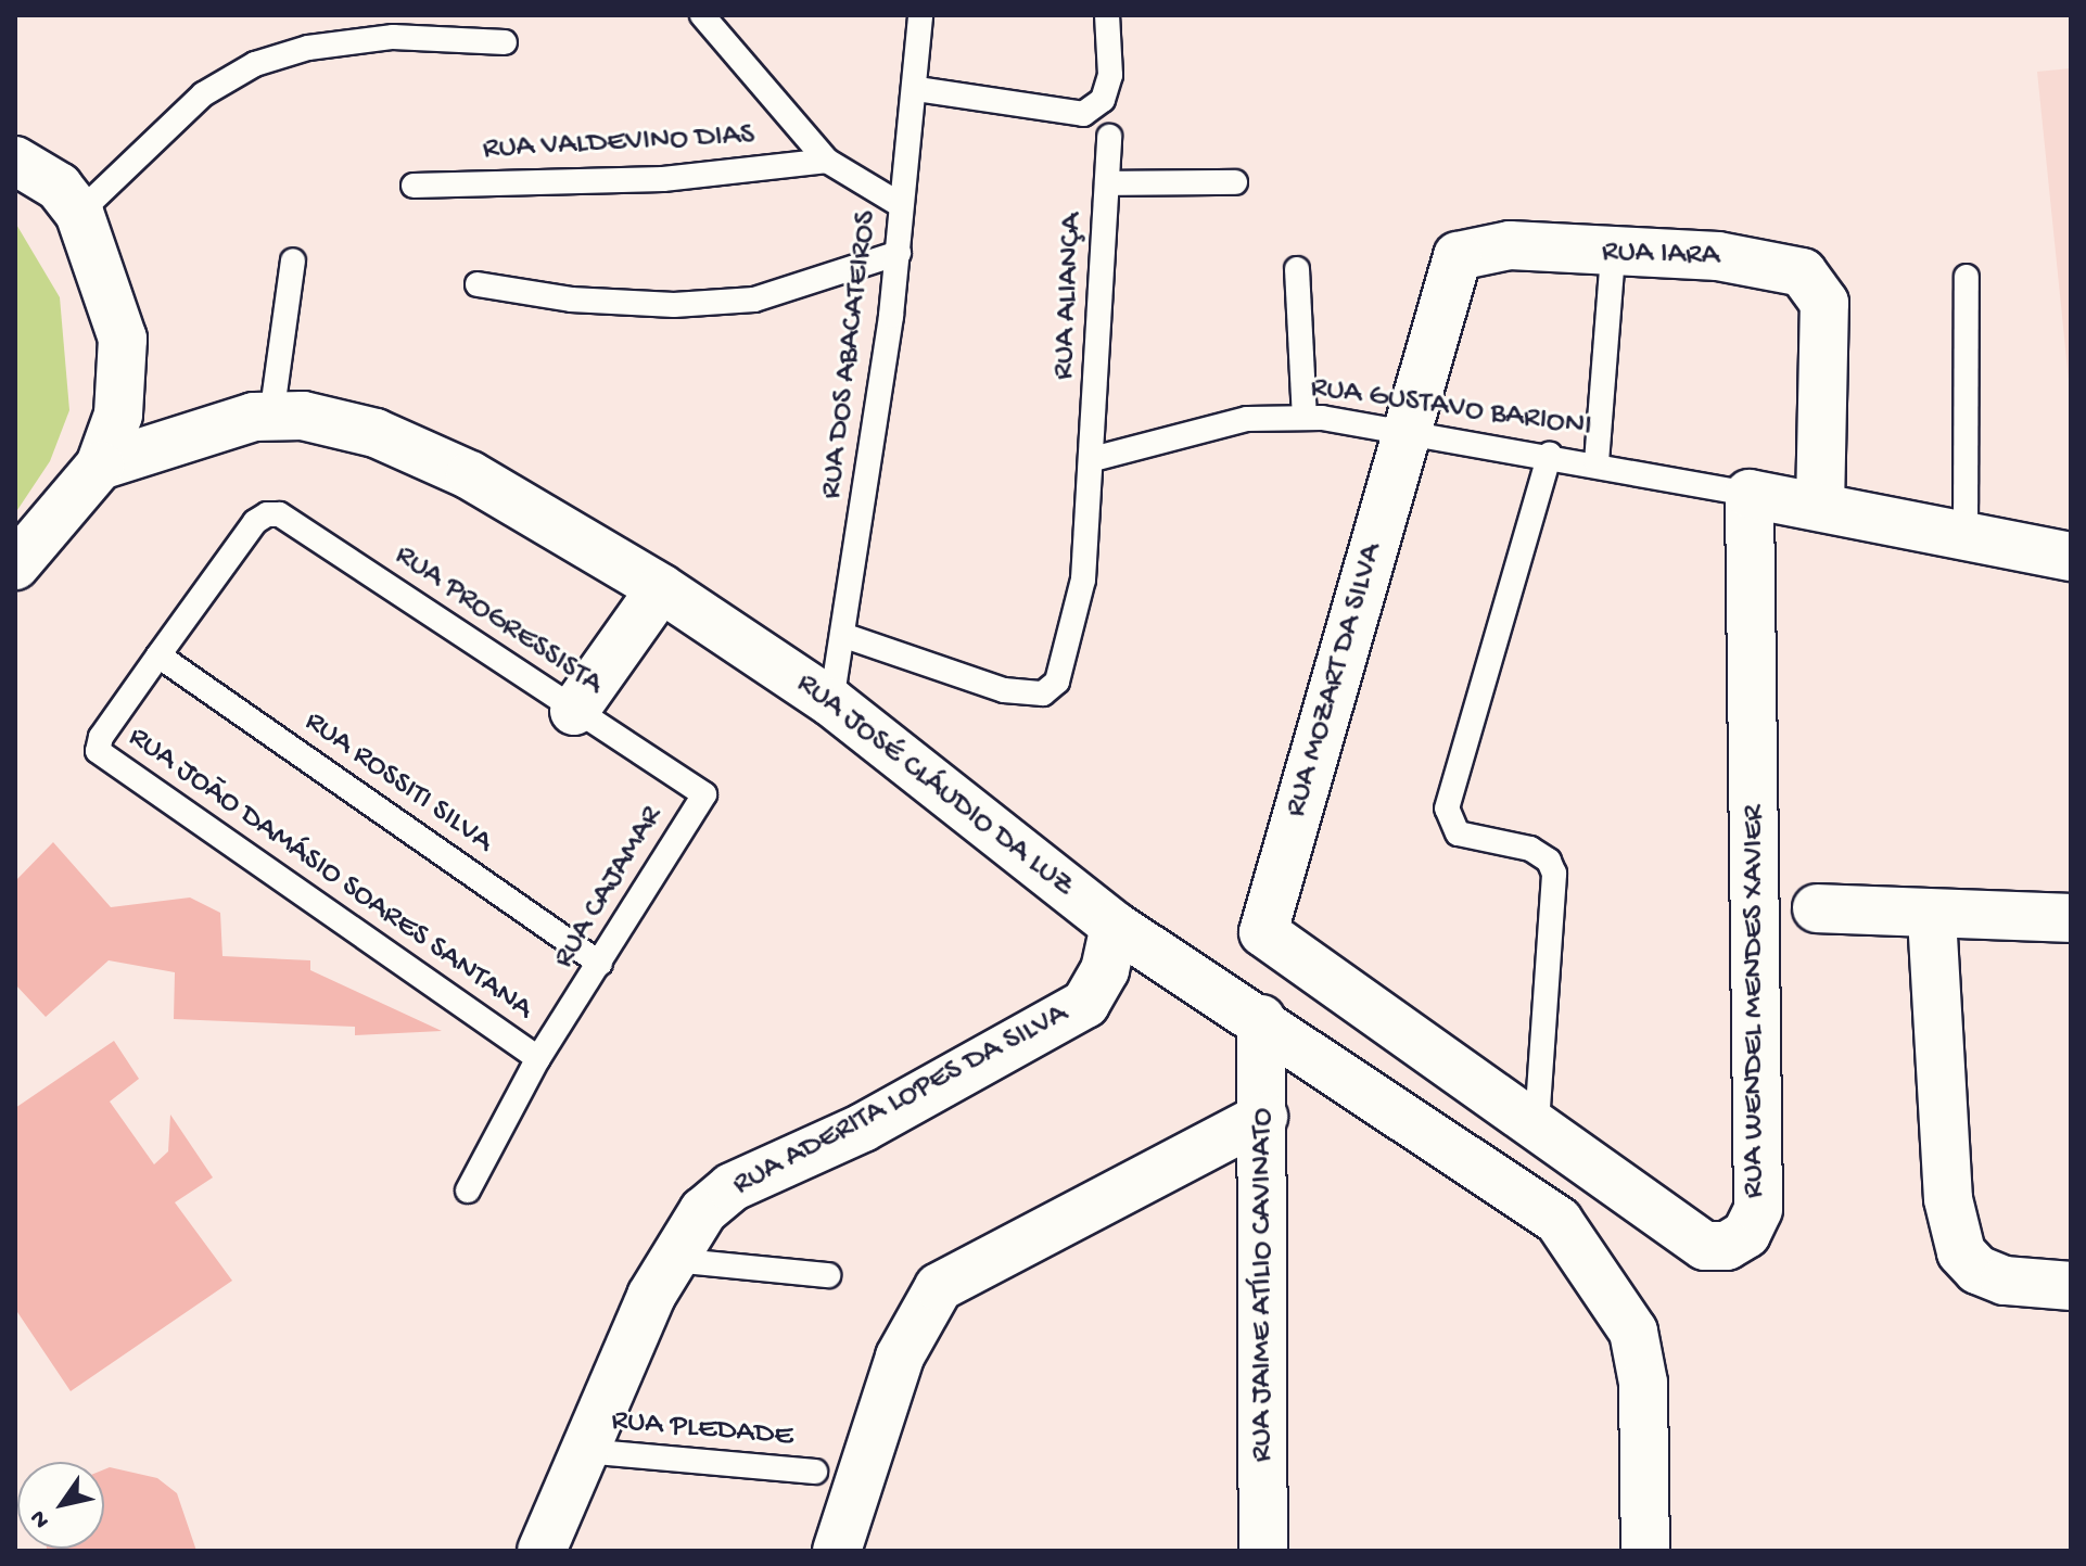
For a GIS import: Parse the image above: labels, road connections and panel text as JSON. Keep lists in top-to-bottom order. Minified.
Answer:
{"streets":{"street":["RUA IARA","RUA MOZART DA SILVA","RUA JOSÉ CLÁUDIO DA LUZ","RUA WENDEL MENDES XAVIER","RUA ADERITA LOPES DA SILVA","RUA JAIME ATÍLIO CAVINATO"],"lane":["RUA VALDEVINO DIAS","RUA ALIANÇA","RUA DOS ABACATEIROS","RUA GUSTAVO BARIONI","RUA PROGRESSISTA","RUA ROSSITI SILVA","RUA JOÃO DAMÁSIO SOARES SANTANA","RUA CAJAMAR","RUA PLEDADE"]},"crossings":[["RUA IARA","RUA GUSTAVO BARIONI"],["RUA IARA","RUA MOZART DA SILVA"],["RUA ALIANÇA","RUA DOS ABACATEIROS"],["RUA ALIANÇA","RUA GUSTAVO BARIONI"],["RUA DOS ABACATEIROS","RUA JOSÉ CLÁUDIO DA LUZ"],["RUA GUSTAVO BARIONI","RUA MOZART DA SILVA"],["RUA GUSTAVO BARIONI","RUA WENDEL MENDES XAVIER"],["RUA PROGRESSISTA","RUA ROSSITI SILVA"],["RUA PROGRESSISTA","RUA JOÃO DAMÁSIO SOARES SANTANA"],["RUA PROGRESSISTA","RUA CAJAMAR"],["RUA MOZART DA SILVA","RUA WENDEL MENDES XAVIER"],["RUA ROSSITI SILVA","RUA JOÃO DAMÁSIO SOARES SANTANA"],["RUA ROSSITI SILVA","RUA CAJAMAR"],["RUA JOSÉ CLÁUDIO DA LUZ","RUA ADERITA LOPES DA SILVA"],["RUA JOSÉ CLÁUDIO DA LUZ","RUA JAIME ATÍLIO CAVINATO"],["RUA JOÃO DAMÁSIO SOARES SANTANA","RUA CAJAMAR"],["RUA ADERITA LOPES DA SILVA","RUA PLEDADE"]],"north":"bottom left"}
